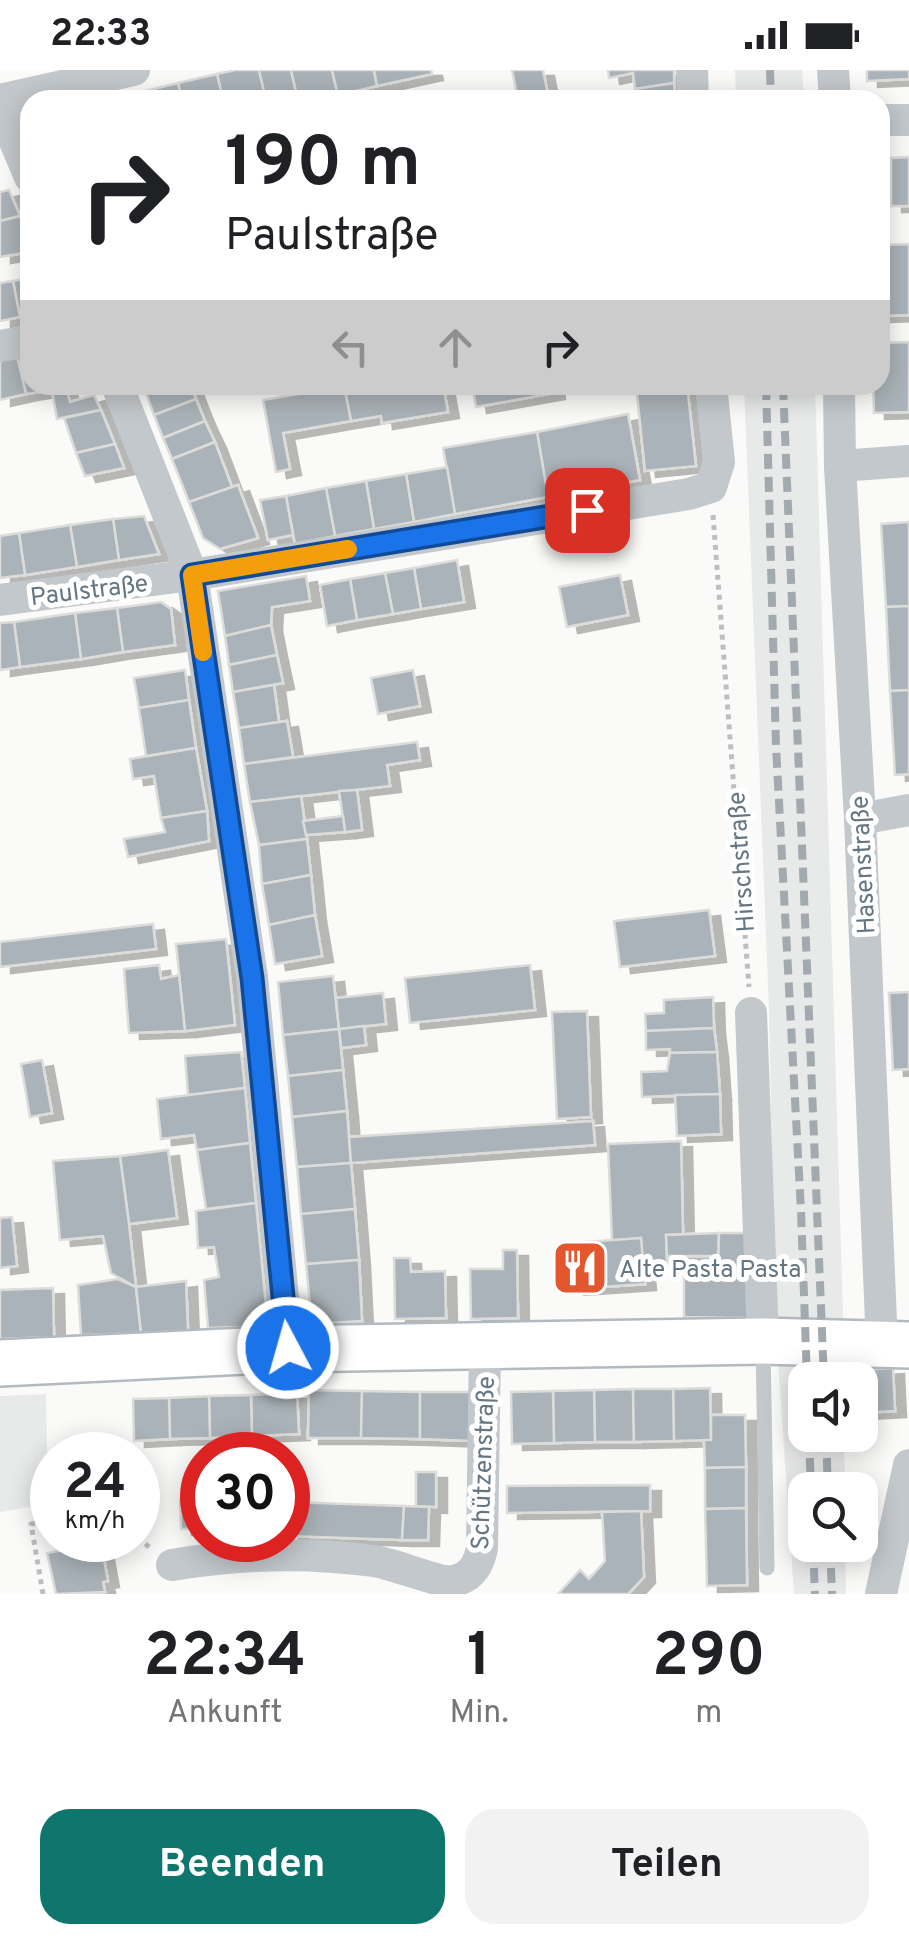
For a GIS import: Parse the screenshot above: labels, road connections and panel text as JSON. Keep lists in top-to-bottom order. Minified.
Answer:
{"streets":{"main road":["Schützenstraße"],"street":["Paulstraße","Hasenstraße"],"path":["Hirschstraße"]},"crossings":[["Paulstraße","Hirschstraße"],["Hasenstraße","Schützenstraße"]],"places":{"restaurant":["Alte Pasta Pasta"]},"page":{"status":"22:33","turn":["190 m","Paulstraße"],"speed":"24 km/h","limit":"30","eta":["22:34","Ankunft","1","Min.","290","m"],"buttons":["Beenden","Teilen"]}}
